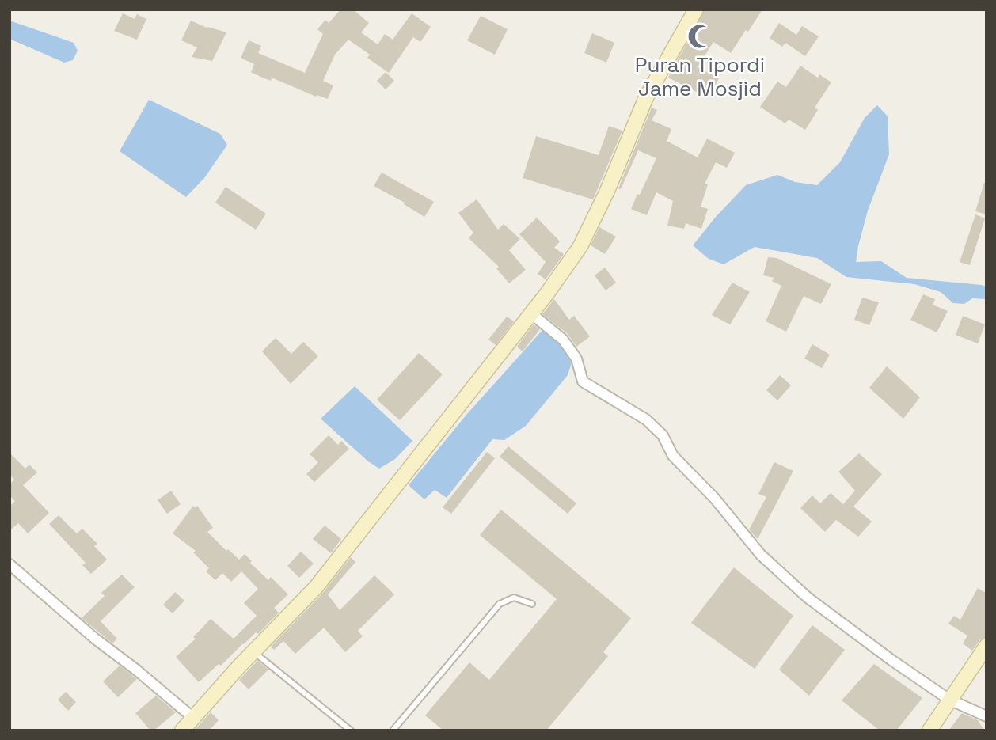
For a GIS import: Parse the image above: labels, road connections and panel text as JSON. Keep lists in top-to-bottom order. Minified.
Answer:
{"places":{"mosque":["Puran Tipordi Jame Mosjid"]}}
